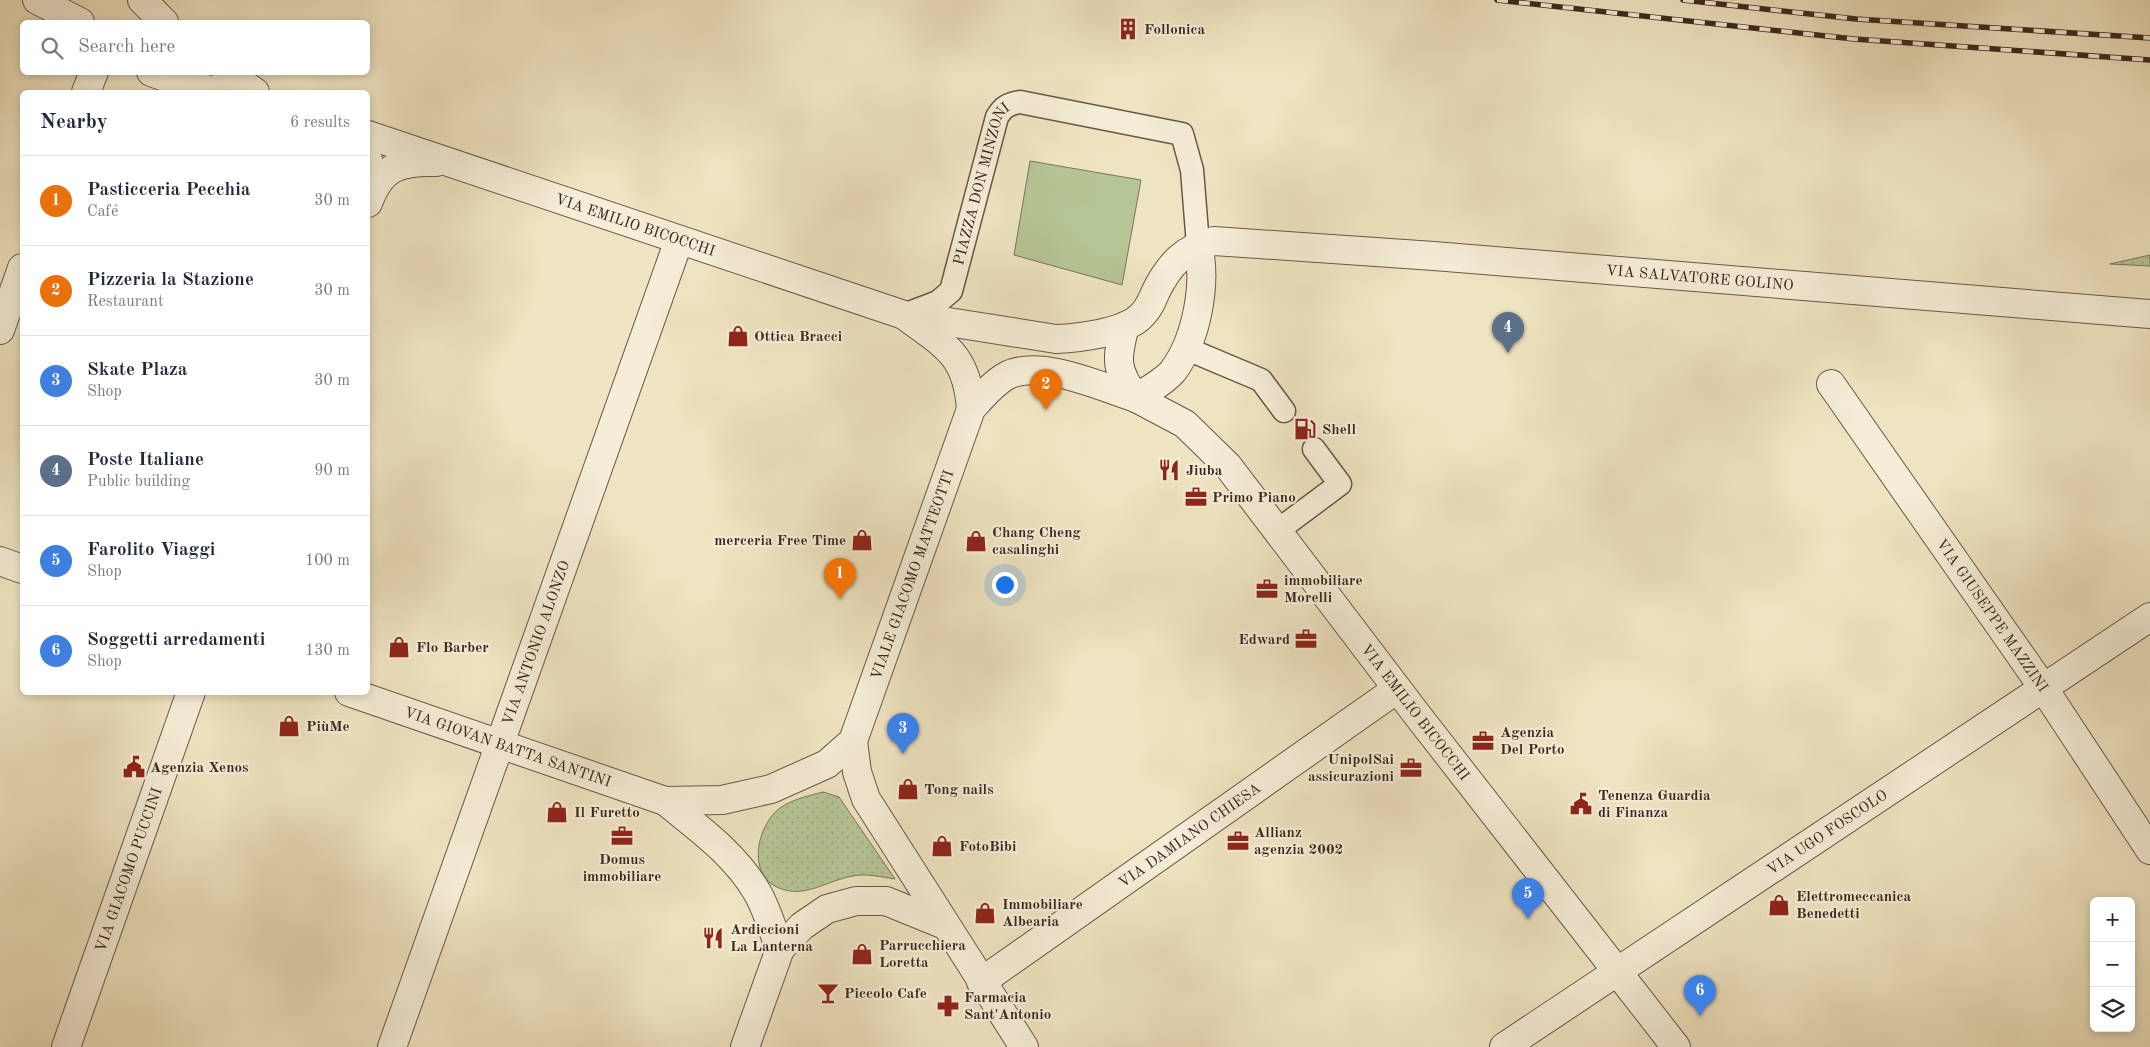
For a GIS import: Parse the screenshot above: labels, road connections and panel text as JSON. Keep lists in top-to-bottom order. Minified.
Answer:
{"streets":{"street":["VIA EMILIO BICOCCHI","VIA SALVATORE GOLINO","VIALE GIACOMO MATTEOTTI","VIA GIUSEPPE MAZZINI","VIA ANTONIO ALONZO","VIA GIOVAN BATTA SANTINI","VIA UGO FOSCOLO","VIA DAMIANO CHIESA","VIA GIACOMO PUCCINI"],"lane":["PIAZZA DON MINZONI"]},"crossings":[["PIAZZA DON MINZONI","VIA EMILIO BICOCCHI"],["PIAZZA DON MINZONI","VIA SALVATORE GOLINO"],["VIA EMILIO BICOCCHI","VIALE GIACOMO MATTEOTTI"],["VIA EMILIO BICOCCHI","VIA ANTONIO ALONZO"],["VIA EMILIO BICOCCHI","VIA UGO FOSCOLO"],["VIA EMILIO BICOCCHI","VIA DAMIANO CHIESA"],["VIA GIUSEPPE MAZZINI","VIA UGO FOSCOLO"],["VIA ANTONIO ALONZO","VIA GIOVAN BATTA SANTINI"]],"places":{"building":["Follonica"],"shop":["Ottica Bracci","merceria Free Time","Chang Cheng casalinghi","Flo Barber","PiùMe","Tong nails","Il Furetto","FotoBibi","Elettromeccanica Benedetti","Immobiliare Albearia","Parrucchiera Loretta"],"fuel station":["Shell"],"restaurant":["Jiuba","Ardiccioni La Lanterna"],"office":["Primo Piano","immobiliare Morelli","Edward","Agenzia Del Porto","UnipolSai assicurazioni","Domus immobiliare","Allianz agenzia 2002"],"public building":["Agenzia Xenos","Tenenza Guardia di Finanza"],"bar":["Piccolo Cafe"],"pharmacy":["Farmacia Sant'Antonio"]},"page":{"search":"Search here","heading":["Nearby","6 results"],"list":[{"mark":"1","name":"Pasticceria Pecchia","note":"Café","value":"30 m"},{"mark":"2","name":"Pizzeria la Stazione","note":"Restaurant","value":"30 m"},{"mark":"3","name":"Skate Plaza","note":"Shop","value":"30 m"},{"mark":"4","name":"Poste Italiane","note":"Public building","value":"90 m"},{"mark":"5","name":"Farolito Viaggi","note":"Shop","value":"100 m"},{"mark":"6","name":"Soggetti arredamenti","note":"Shop","value":"130 m"}],"pins":["4","2","1","3","5","6"],"map_buttons":["+","−"]}}
